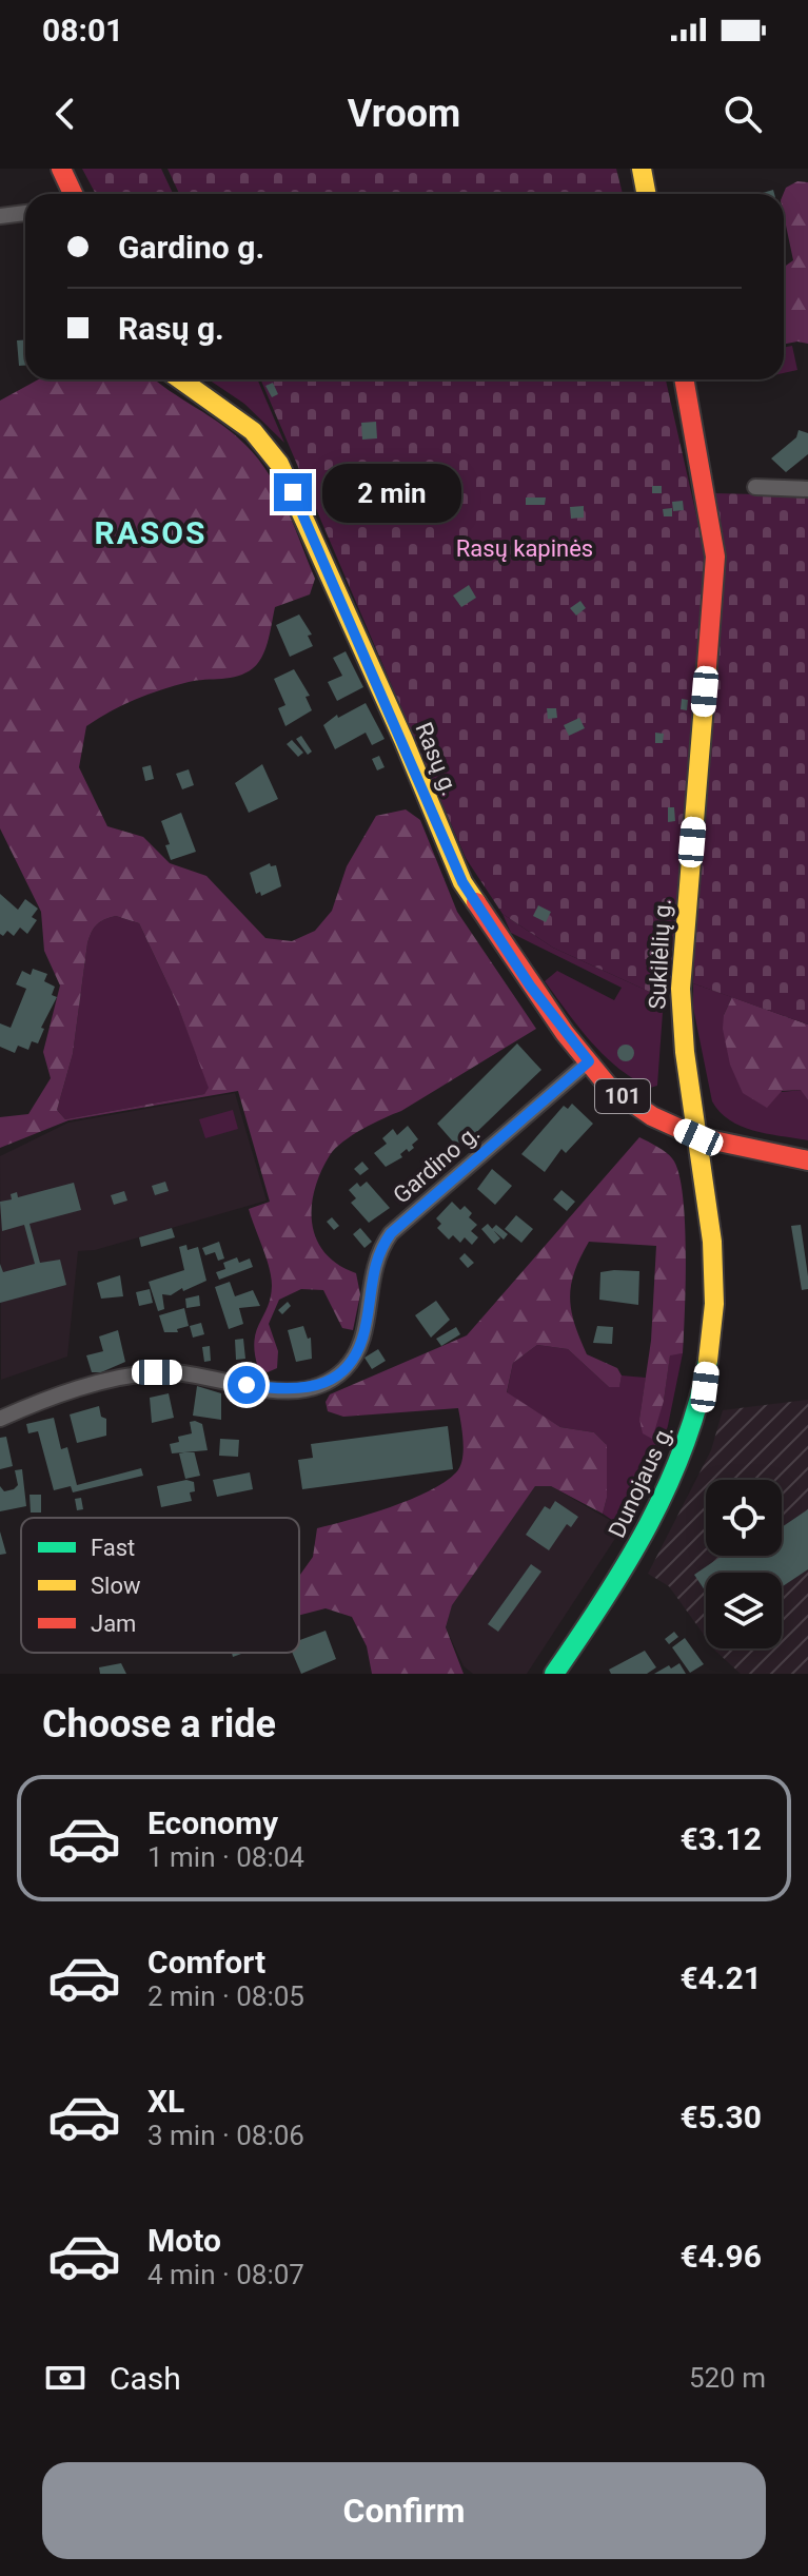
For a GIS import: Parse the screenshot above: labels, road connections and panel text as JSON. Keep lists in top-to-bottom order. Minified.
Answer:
{"streets":{"main road":["Rasų g.","Sukilėlių g.","101","Dunojaus g."],"street":["Gardino g."]},"crossings":[["Rasų g.","Sukilėlių g."],["Rasų g.","101"],["Rasų g.","Gardino g."],["Rasų g.","Dunojaus g."],["Sukilėlių g.","101"],["Sukilėlių g.","Dunojaus g."],["101","Dunojaus g."]],"districts":["RASOS"],"parks":["Rasų kapinės"],"legend":["Fast","Slow","Jam"],"page":{"status":"08:01","header":"Vroom","banner":["Gardino g.","Rasų g."],"bubble":"2 min","heading":"Choose a ride","list":[{"name":"Economy","note":"1 min · 08:04","value":"€3.12"},{"name":"Comfort","note":"2 min · 08:05","value":"€4.21"},{"name":"XL","note":"3 min · 08:06","value":"€5.30"},{"name":"Moto","note":"4 min · 08:07","value":"€4.96"}],"pay":["Cash","520 m"],"buttons":"Confirm"}}
